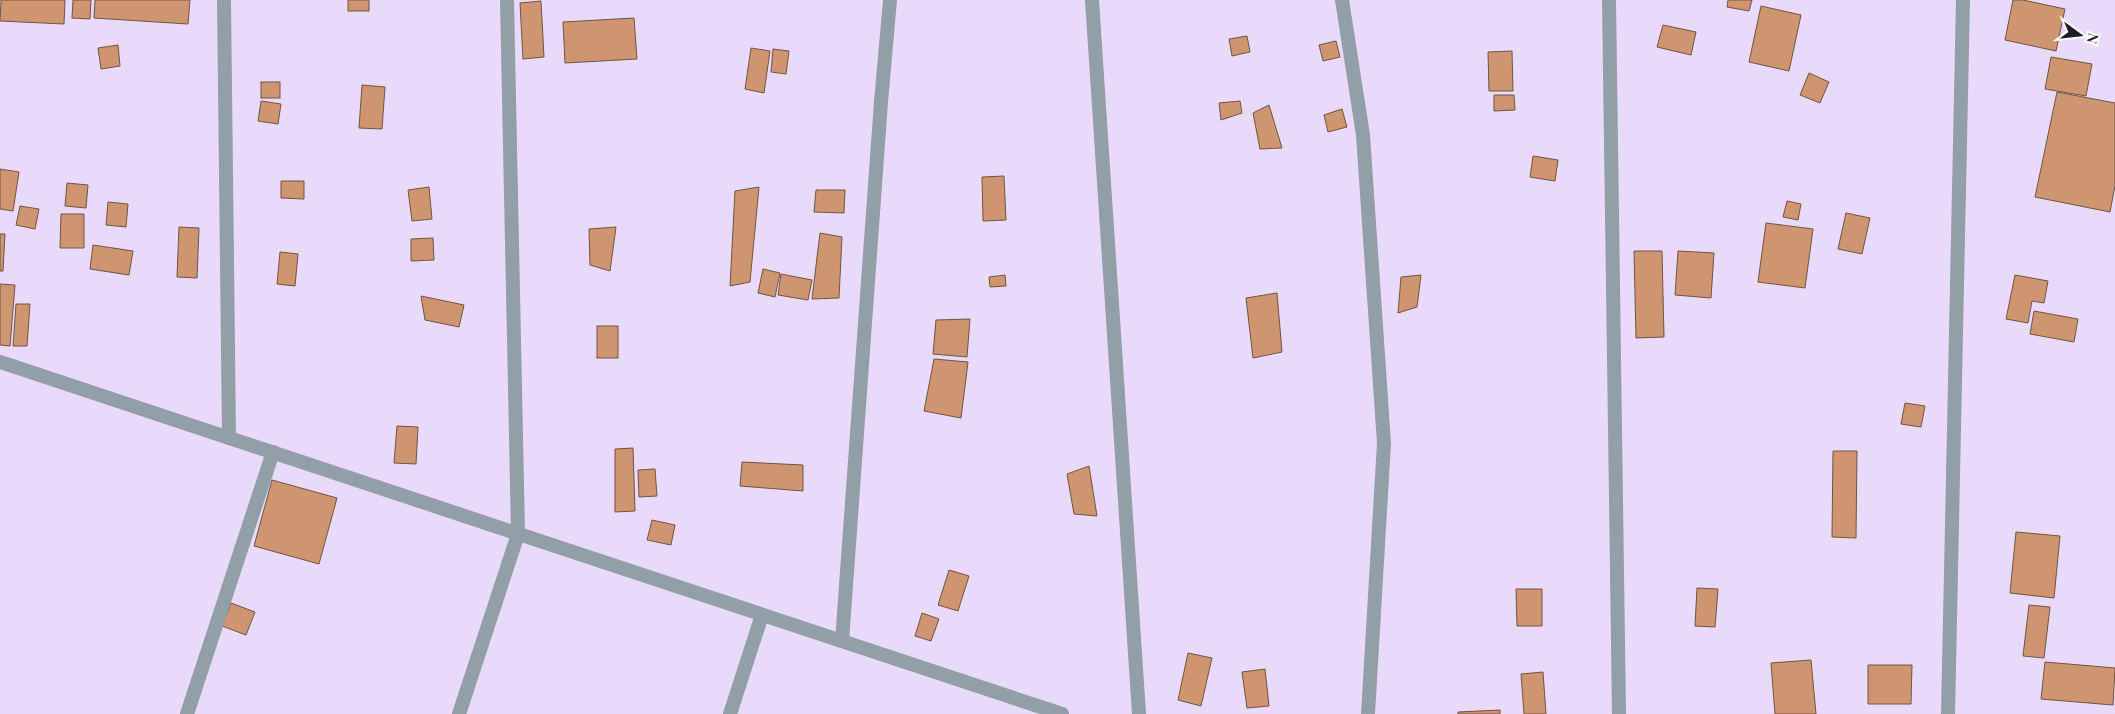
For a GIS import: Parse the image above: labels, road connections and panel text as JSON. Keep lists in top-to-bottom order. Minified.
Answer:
{"north":"right"}
